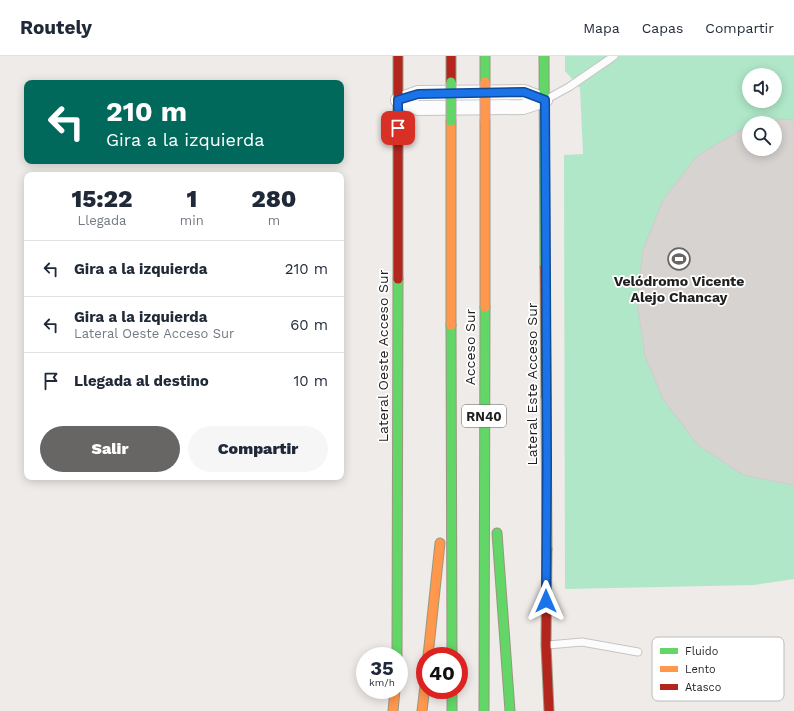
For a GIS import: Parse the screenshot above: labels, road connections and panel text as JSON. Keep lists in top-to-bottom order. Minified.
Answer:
{"streets":{"main road":["Acceso Sur","Lateral Oeste Acceso Sur","Lateral Este Acceso Sur","RN40"]},"places":{"sports":["Velódromo Vicente Alejo Chancay"]},"legend":["Fluido","Lento","Atasco"],"page":{"header":"Routely","nav":["Mapa","Capas","Compartir"],"turn":["210 m","Gira a la izquierda"],"eta":["15:22","Llegada","1","min","280","m"],"list":[{"name":"Gira a la izquierda","value":"210 m"},{"name":"Gira a la izquierda","note":"Lateral Oeste Acceso Sur","value":"60 m"},{"name":"Llegada al destino","value":"10 m"}],"buttons":["Salir","Compartir"],"speed":"35 km/h","limit":"40"}}
